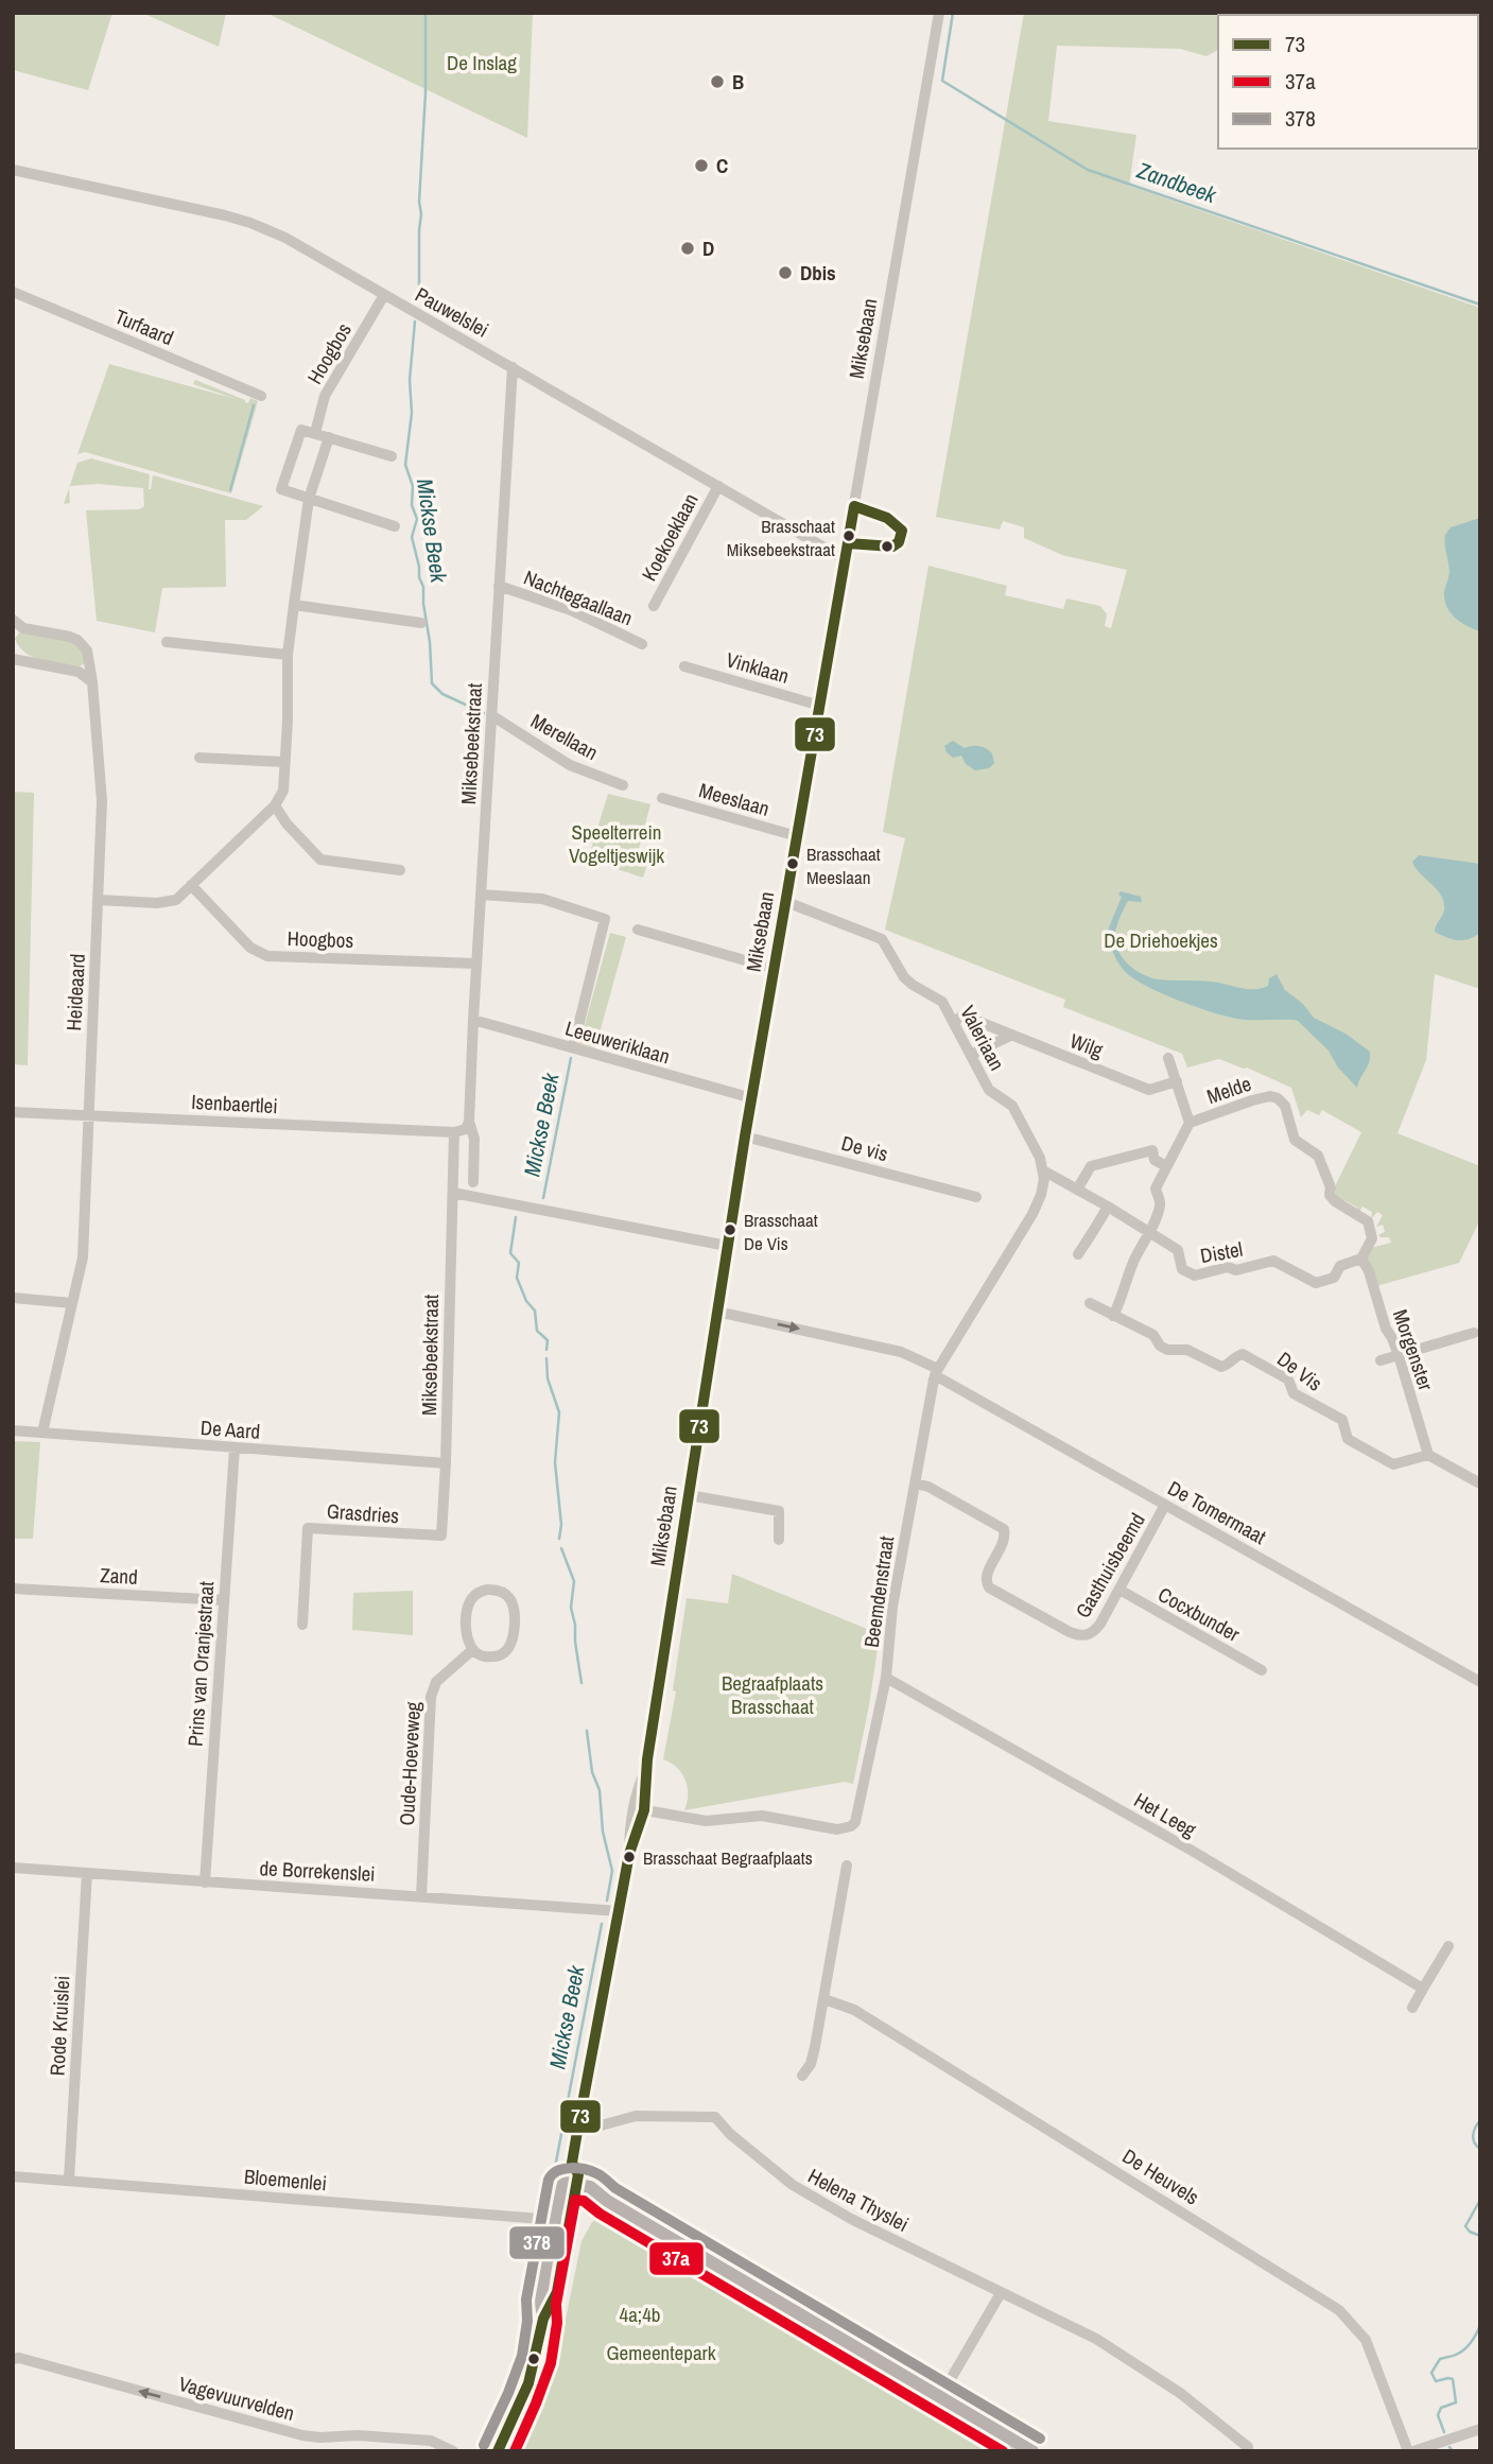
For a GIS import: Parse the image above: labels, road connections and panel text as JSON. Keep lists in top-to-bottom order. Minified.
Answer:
{"streets":{"main road":["Miksebaan"],"street":["Pauwelslei","Turfaard","Hoogbos","Koekoeklaan","Nachtegaallaan","Vinklaan","Merellaan","Miksebeekstraat","Meeslaan","Heideaard","Valeriaan","Leeuweriklaan","Wilg","Melde","Isenbaertlei","De vis","Distel","Morgenster","De Vis","De Aard","De Tomermaat","Grasdries","Gasthuisbeemd","Zand","Beemdenstraat","Cocxbunder","Prins van Oranjestraat","Oude-Hoeveweg","Het Leeg","de Borrekenslei","Rode Kruislei","De Heuvels","Bloemenlei","Helena Thyslei","Vagevuurvelden"]},"crossings":[["Pauwelslei","Miksebaan"],["Pauwelslei","Hoogbos"],["Pauwelslei","Koekoeklaan"],["Pauwelslei","Miksebeekstraat"],["Miksebaan","Vinklaan"],["Miksebaan","Meeslaan"],["Miksebaan","Valeriaan"],["Miksebaan","Leeuweriklaan"],["Miksebaan","De vis"],["Miksebaan","Beemdenstraat"],["Miksebaan","de Borrekenslei"],["Miksebaan","Bloemenlei"],["Miksebaan","Helena Thyslei"],["Hoogbos","Miksebeekstraat"],["Nachtegaallaan","Miksebeekstraat"],["Merellaan","Miksebeekstraat"],["Miksebeekstraat","Leeuweriklaan"],["Miksebeekstraat","Isenbaertlei"],["Miksebeekstraat","De Aard"],["Miksebeekstraat","Grasdries"],["Heideaard","Isenbaertlei"],["Heideaard","De Aard"],["Valeriaan","Wilg"],["Valeriaan","Distel"],["Melde","Distel"],["Distel","Morgenster"],["Morgenster","De Vis"],["De Aard","Grasdries"],["De Aard","Prins van Oranjestraat"],["De Tomermaat","Gasthuisbeemd"],["De Tomermaat","Beemdenstraat"],["Gasthuisbeemd","Beemdenstraat"],["Gasthuisbeemd","Cocxbunder"],["Zand","Prins van Oranjestraat"],["Beemdenstraat","Het Leeg"],["Prins van Oranjestraat","de Borrekenslei"],["Oude-Hoeveweg","de Borrekenslei"],["de Borrekenslei","Rode Kruislei"],["Rode Kruislei","Bloemenlei"]],"one_way":["Vagevuurvelden"],"water":["Zandbeek","Mickse Beek"],"parks":["De Inslag","Speelterrein Vogeltjeswijk","De Driehoekjes","Begraafplaats Brasschaat","4a;4b","Gemeentepark"],"places":["B","C","D","Dbis","Brasschaat Miksebeekstraat","Brasschaat Meeslaan","Brasschaat De Vis","Brasschaat Begraafplaats"],"lines":["transit line 73","transit line 378","transit line 37a"],"legend":["73","37a","378"]}
